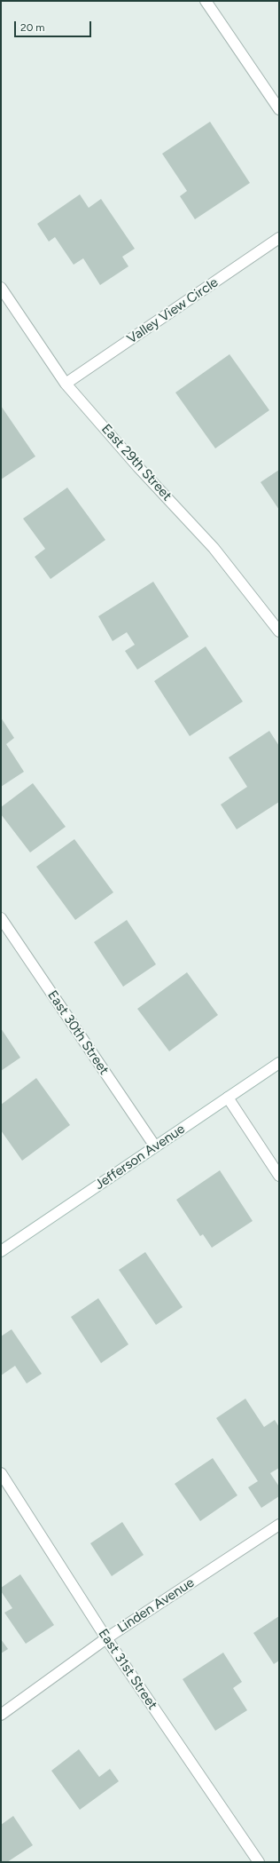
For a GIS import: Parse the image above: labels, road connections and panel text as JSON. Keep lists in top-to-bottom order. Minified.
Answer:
{"streets":{"street":["Valley View Circle","East 29th Street","East 30th Street","Jefferson Avenue","Linden Avenue","East 31st Street"]},"crossings":[["Valley View Circle","East 29th Street"],["East 30th Street","Jefferson Avenue"],["Linden Avenue","East 31st Street"]],"scale_bar":"20 m"}
